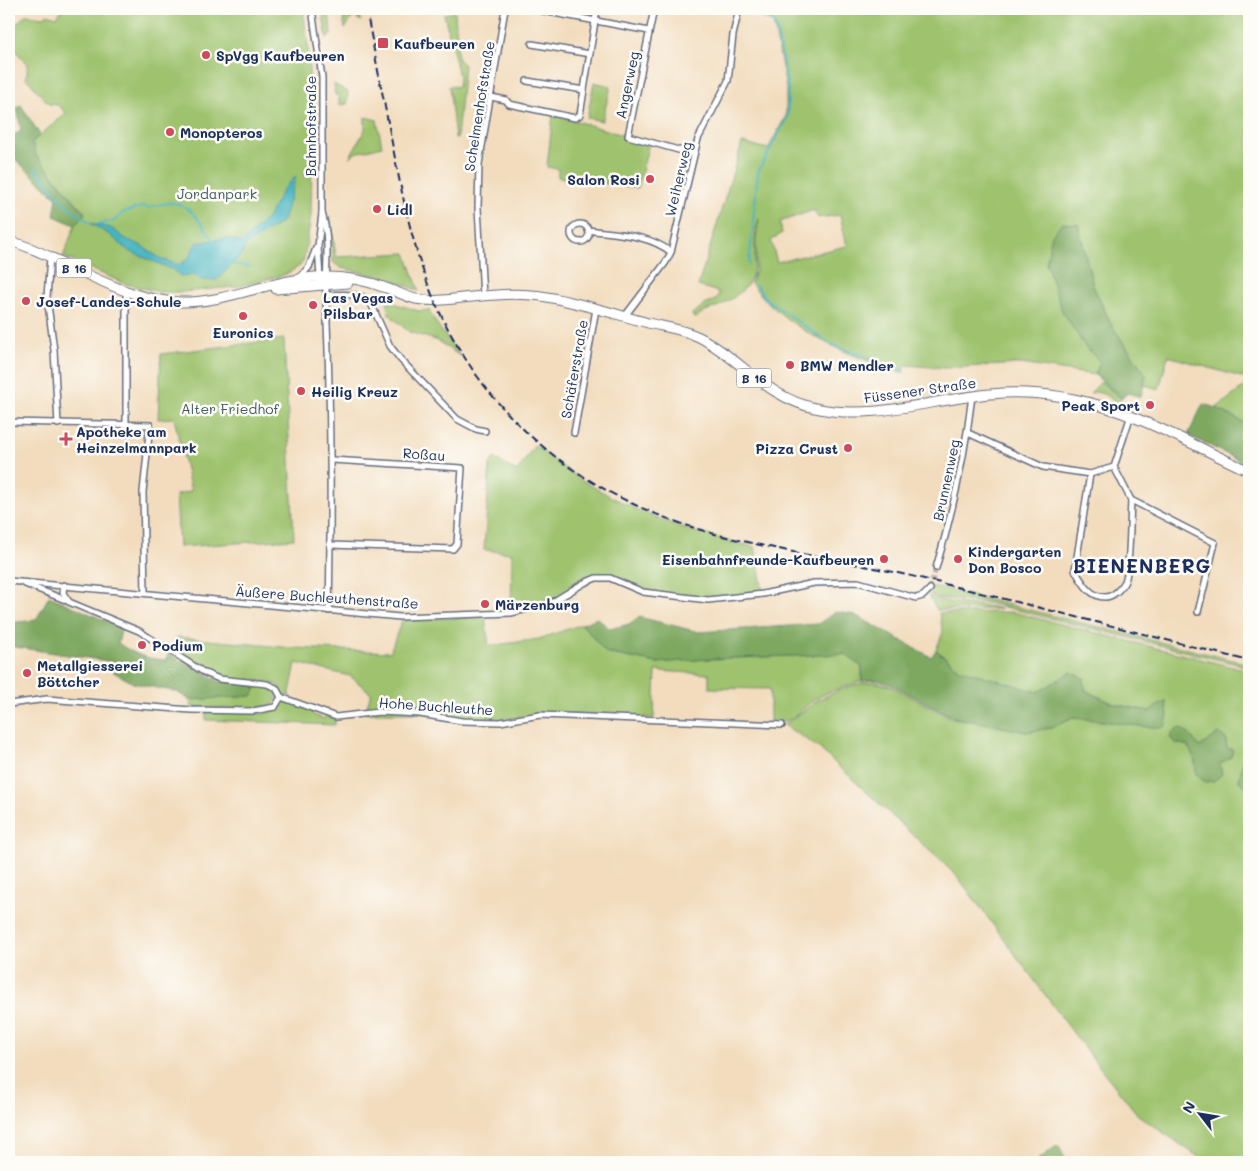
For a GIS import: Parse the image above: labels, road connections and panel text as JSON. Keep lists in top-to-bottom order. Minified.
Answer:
{"streets":{"main road":["B 16","Füssener Straße"],"street":["Angerweg","Schelmenhofstraße","Bahnhofstraße","Weiherweg","Schäferstraße","Roßau","Brunnenweg","Äußere Buchleuthenstraße","Hohe Buchleuthe"]},"crossings":[["Angerweg","Weiherweg"],["Schelmenhofstraße","Füssener Straße"],["Bahnhofstraße","B 16"],["Bahnhofstraße","Füssener Straße"],["Weiherweg","Füssener Straße"],["B 16","Füssener Straße"],["Schäferstraße","Füssener Straße"],["Füssener Straße","Brunnenweg"],["Äußere Buchleuthenstraße","Hohe Buchleuthe"]],"districts":["BIENENBERG"],"parks":["Jordanpark","Alter Friedhof"],"places":{"transit":["Kaufbeuren"],"other":["SpVgg Kaufbeuren","Monopteros","Salon Rosi","Lidl","Josef-Landes-Schule","Las Vegas Pilsbar","Euronics","BMW Mendler","Heilig Kreuz","Peak Sport","Pizza Crust","Eisenbahnfreunde-Kaufbeuren","Kindergarten Don Bosco","Märzenburg","Podium","Metallgiesserei Böttcher"],"health":["Apotheke am Heinzelmannpark"]},"north":"top left"}
